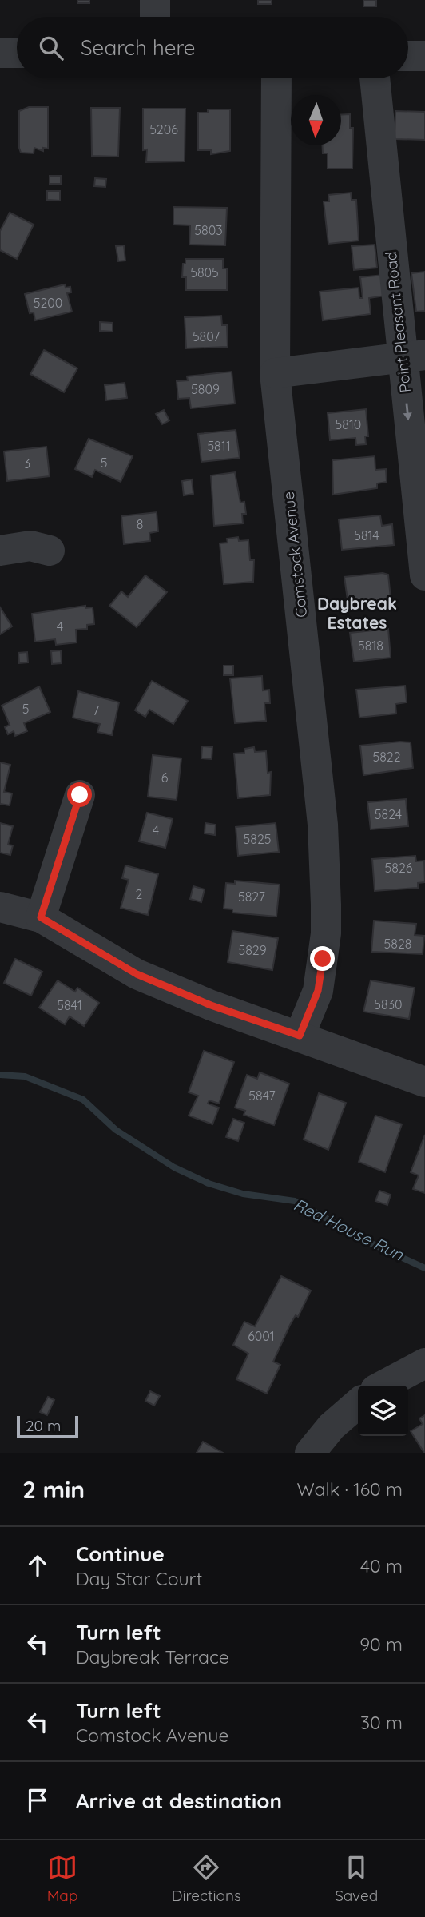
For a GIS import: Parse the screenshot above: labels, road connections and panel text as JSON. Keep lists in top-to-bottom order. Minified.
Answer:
{"streets":{"street":["Point Pleasant Road","Comstock Avenue"]},"one_way":["Point Pleasant Road"],"districts":["Daybreak Estates"],"water":["Red House Run"],"house_numbers":["5206","5803","5805","5200","5807","5809","5810","5811","5","3","8","5814","4","5818","5","7","5822","6","5824","4","5825","5826","2","5827","5828","5829","5830","5841","5847","6001"],"scale_bar":"20 m","north":"bottom","page":{"search":"Search here","scale":"20 m","heading":["2 min","Walk · 160 m"],"list":[["Continue","Day Star Court","40 m"],["Turn left","Daybreak Terrace","90 m"],["Turn left","Comstock Avenue","30 m"],"Arrive at destination"],"nav":["Map","Directions","Saved"]}}
